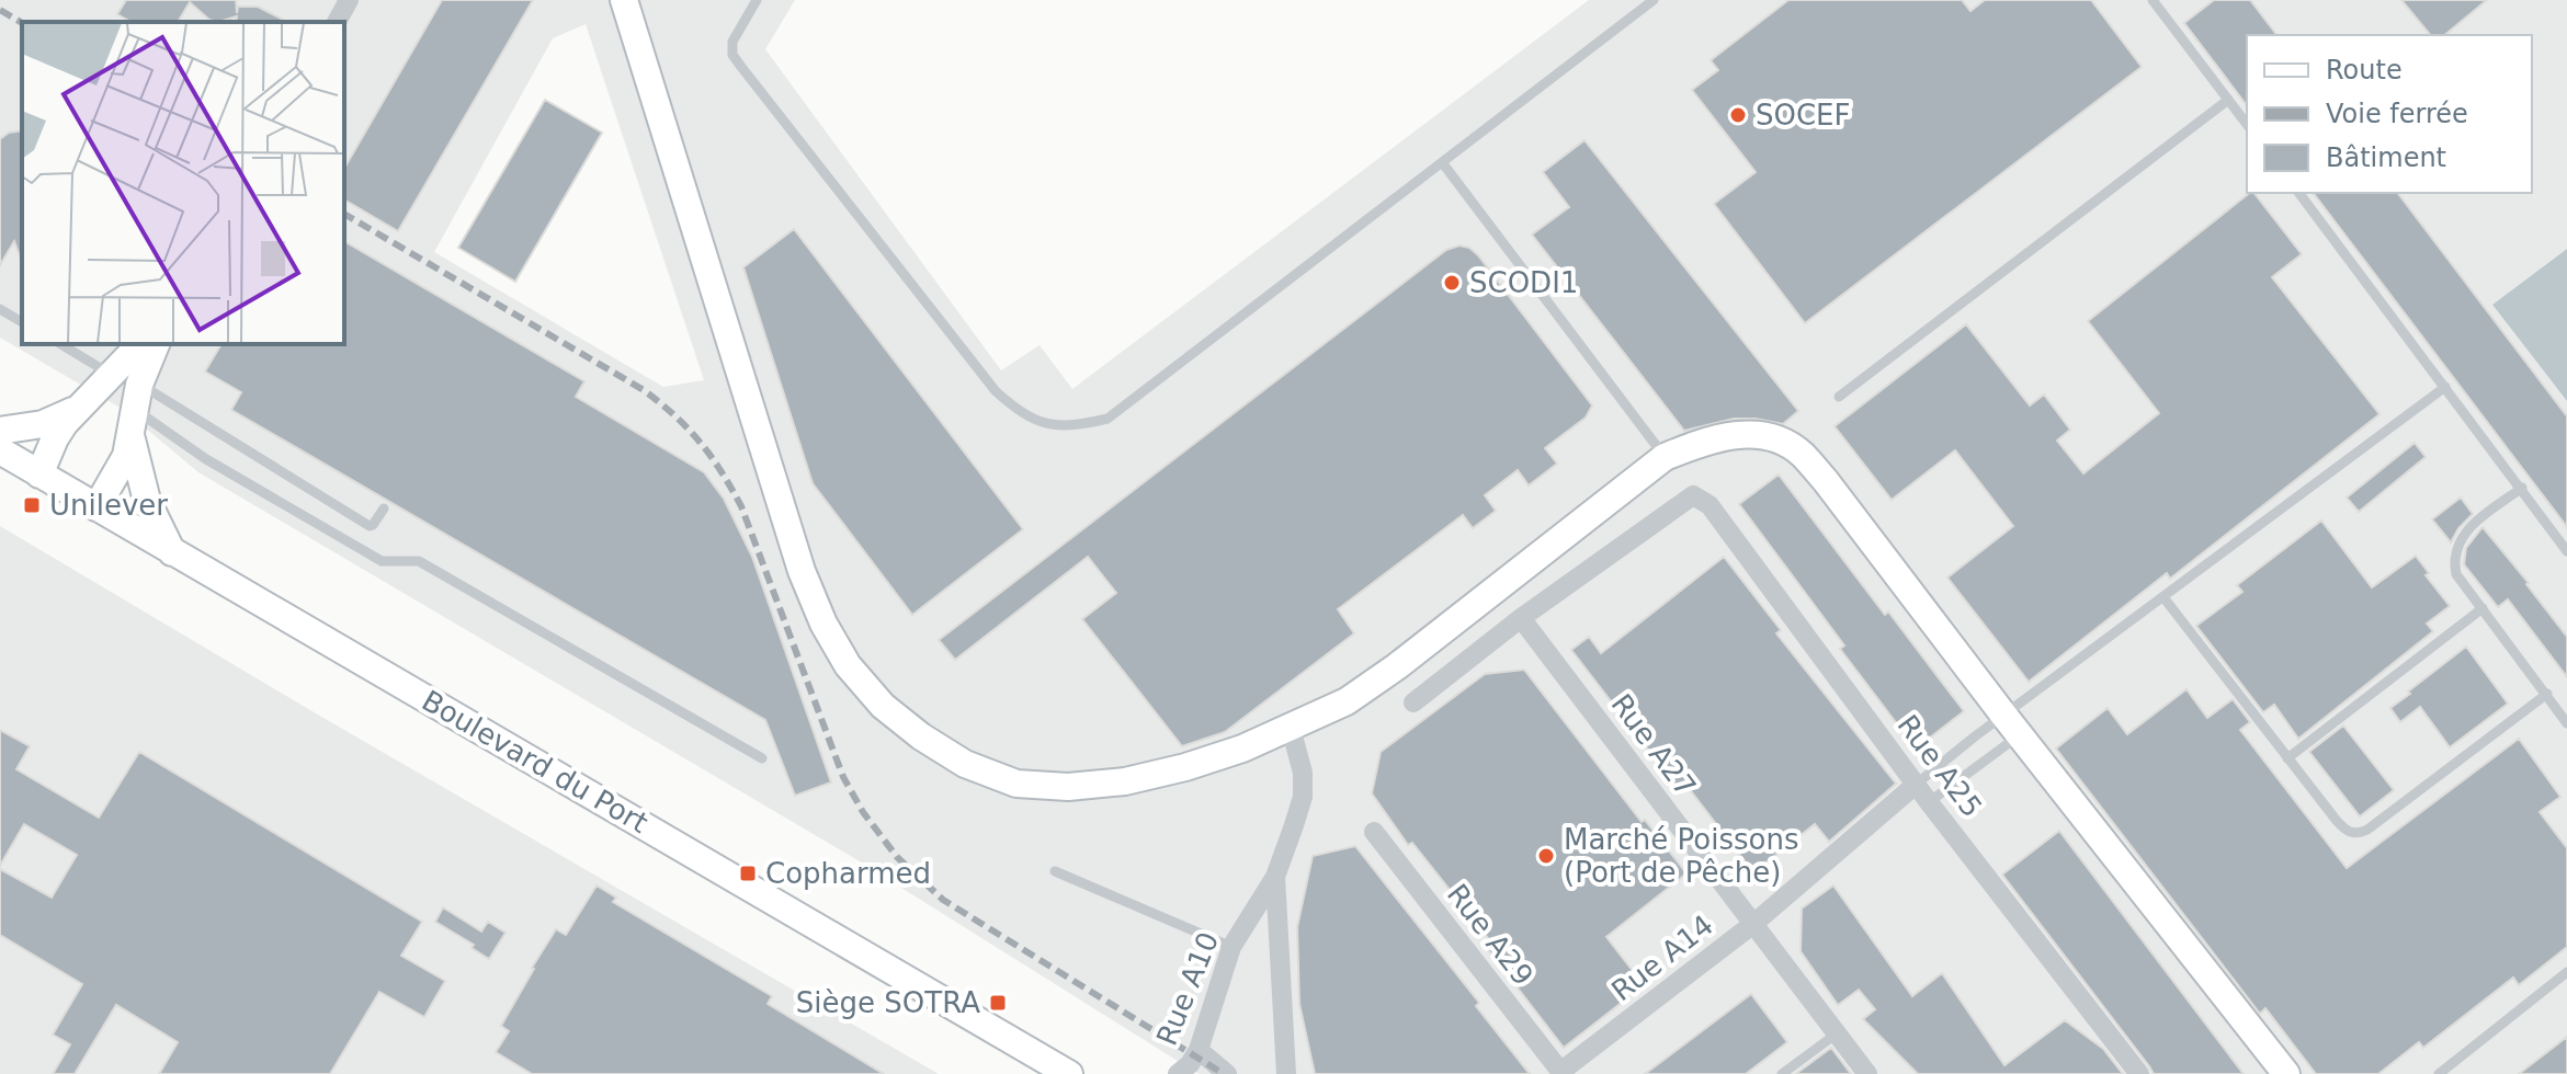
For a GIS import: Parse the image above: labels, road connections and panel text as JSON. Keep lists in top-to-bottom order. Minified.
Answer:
{"streets":{"street":["Rue A27","Boulevard du Port","Rue A25","Rue A29","Rue A14","Rue A10"]},"crossings":[["Rue A27","Rue A25"],["Rue A27","Rue A14"],["Rue A25","Rue A14"],["Rue A29","Rue A14"]],"places":{"other":["SOCEF","SCODI1","Marché Poissons (Port de Pêche)"],"transit":["Unilever","Copharmed","Siège SOTRA"]},"legend":["Route","Voie ferrée","Bâtiment"]}
